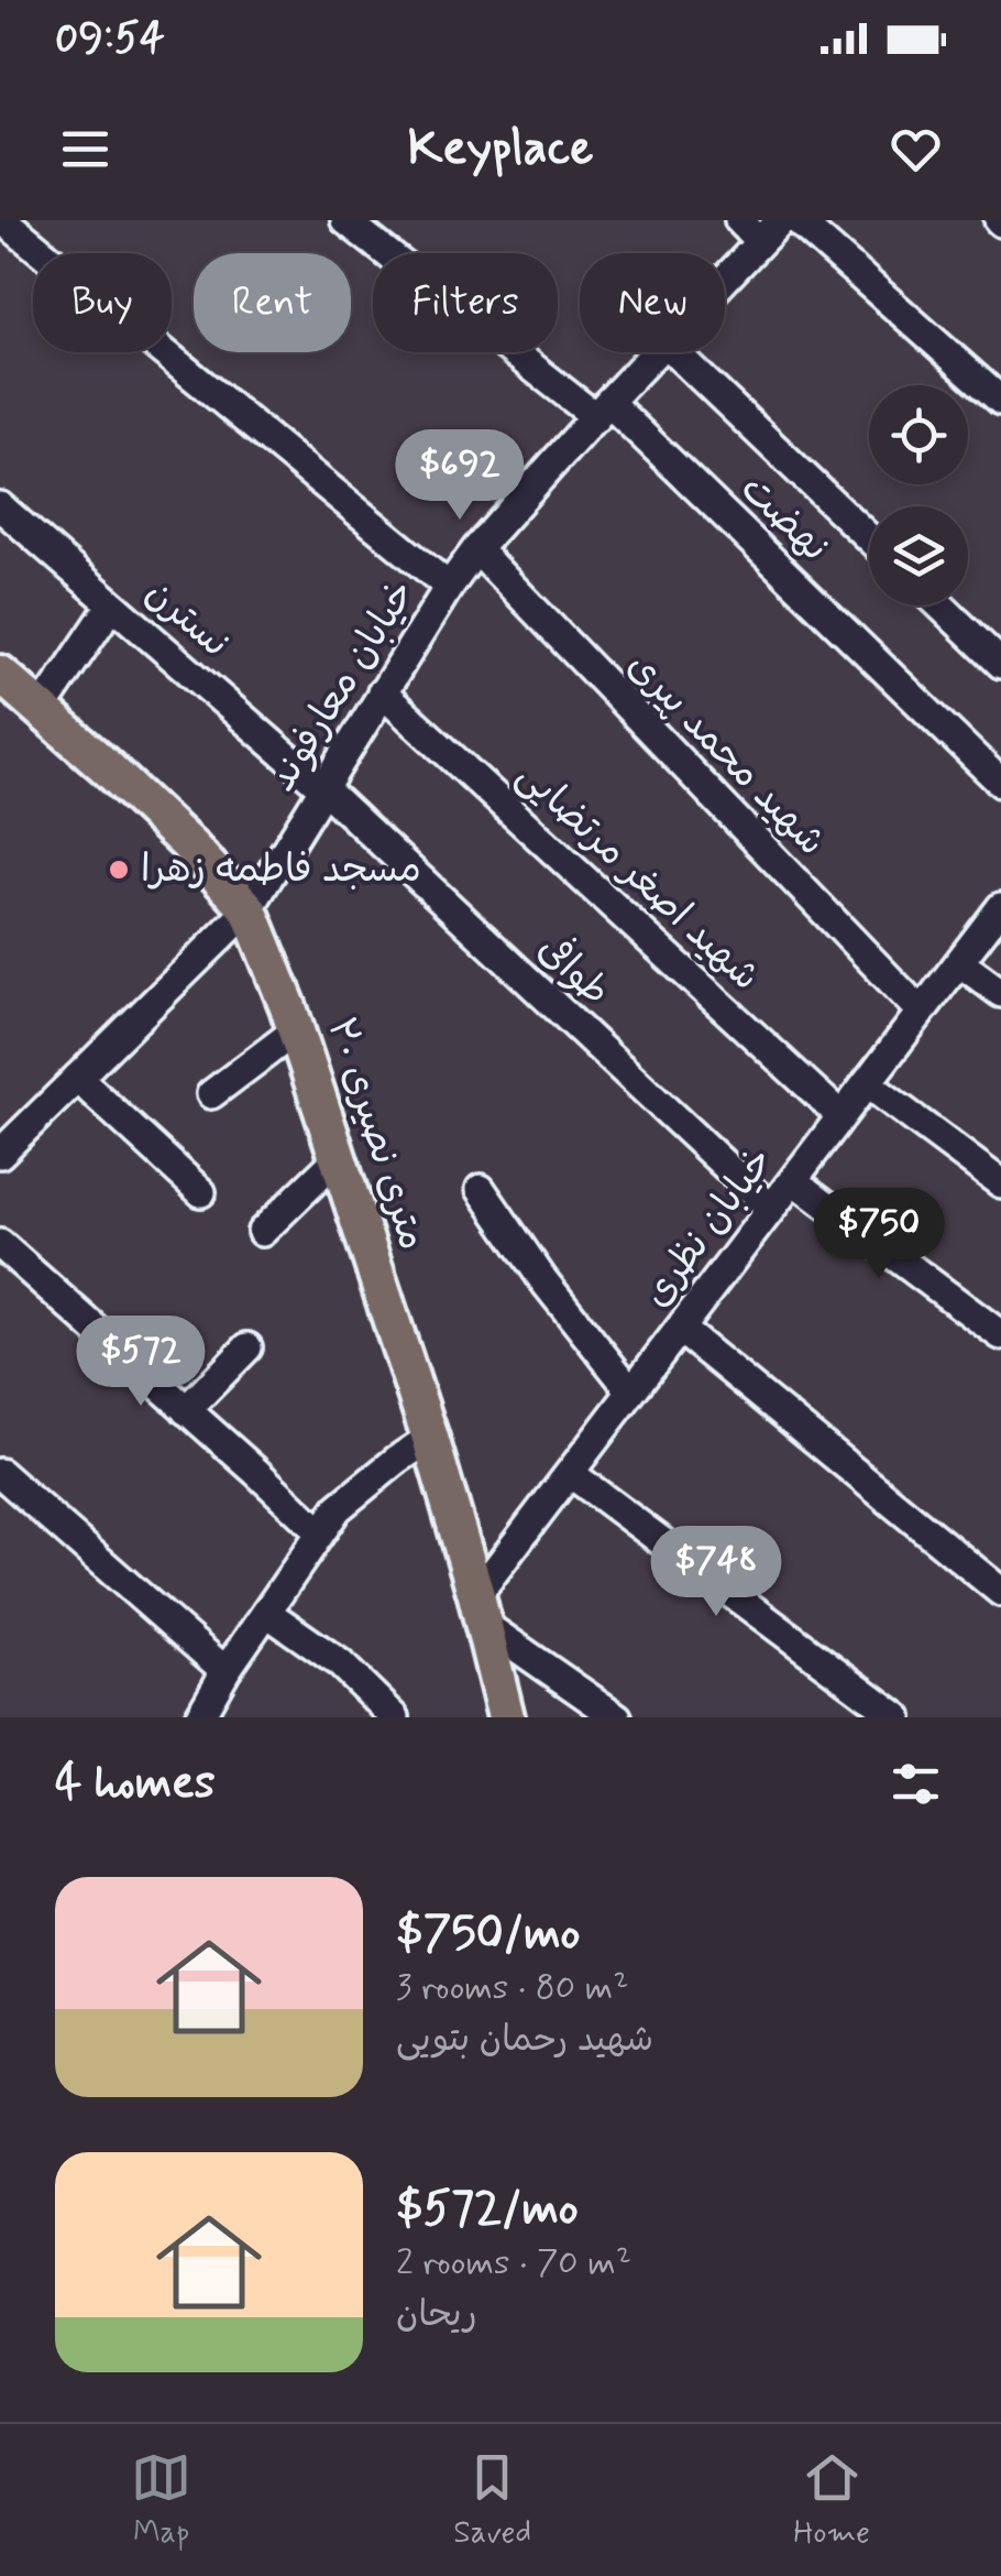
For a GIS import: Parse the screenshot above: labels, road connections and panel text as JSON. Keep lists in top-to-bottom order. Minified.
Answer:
{"streets":{"main road":["۲۰ متری نصیری"],"street":["نهضت","نسترن","خیابان معارفوند","شهید محمد پیری","شهید اصغر مرتضایی","طوافی","خیابان نظری"]},"crossings":[["نهضت","خیابان معارفوند"],["نسترن","خیابان معارفوند"],["نسترن","طوافی"],["خیابان معارفوند","شهید محمد پیری"],["خیابان معارفوند","شهید اصغر مرتضایی"],["خیابان معارفوند","طوافی"],["خیابان معارفوند","۲۰ متری نصیری"],["شهید محمد پیری","خیابان نظری"],["شهید اصغر مرتضایی","خیابان نظری"],["طوافی","خیابان نظری"],["۲۰ متری نصیری","خیابان نظری"]],"places":["مسجد فاطمه زهرا"],"page":{"status":"09:54","header":"Keyplace","chip":["Buy","Rent","Filters","New"],"price":["$692","$750","$572","$748"],"heading":"4 homes","list":[{"name":"$750/mo","note":"3 rooms · 80 m² · شهید رحمان بتویی"},{"name":"$572/mo","note":"2 rooms · 70 m² · ریحان"}],"tabs":["Map","Saved","Home"]}}
